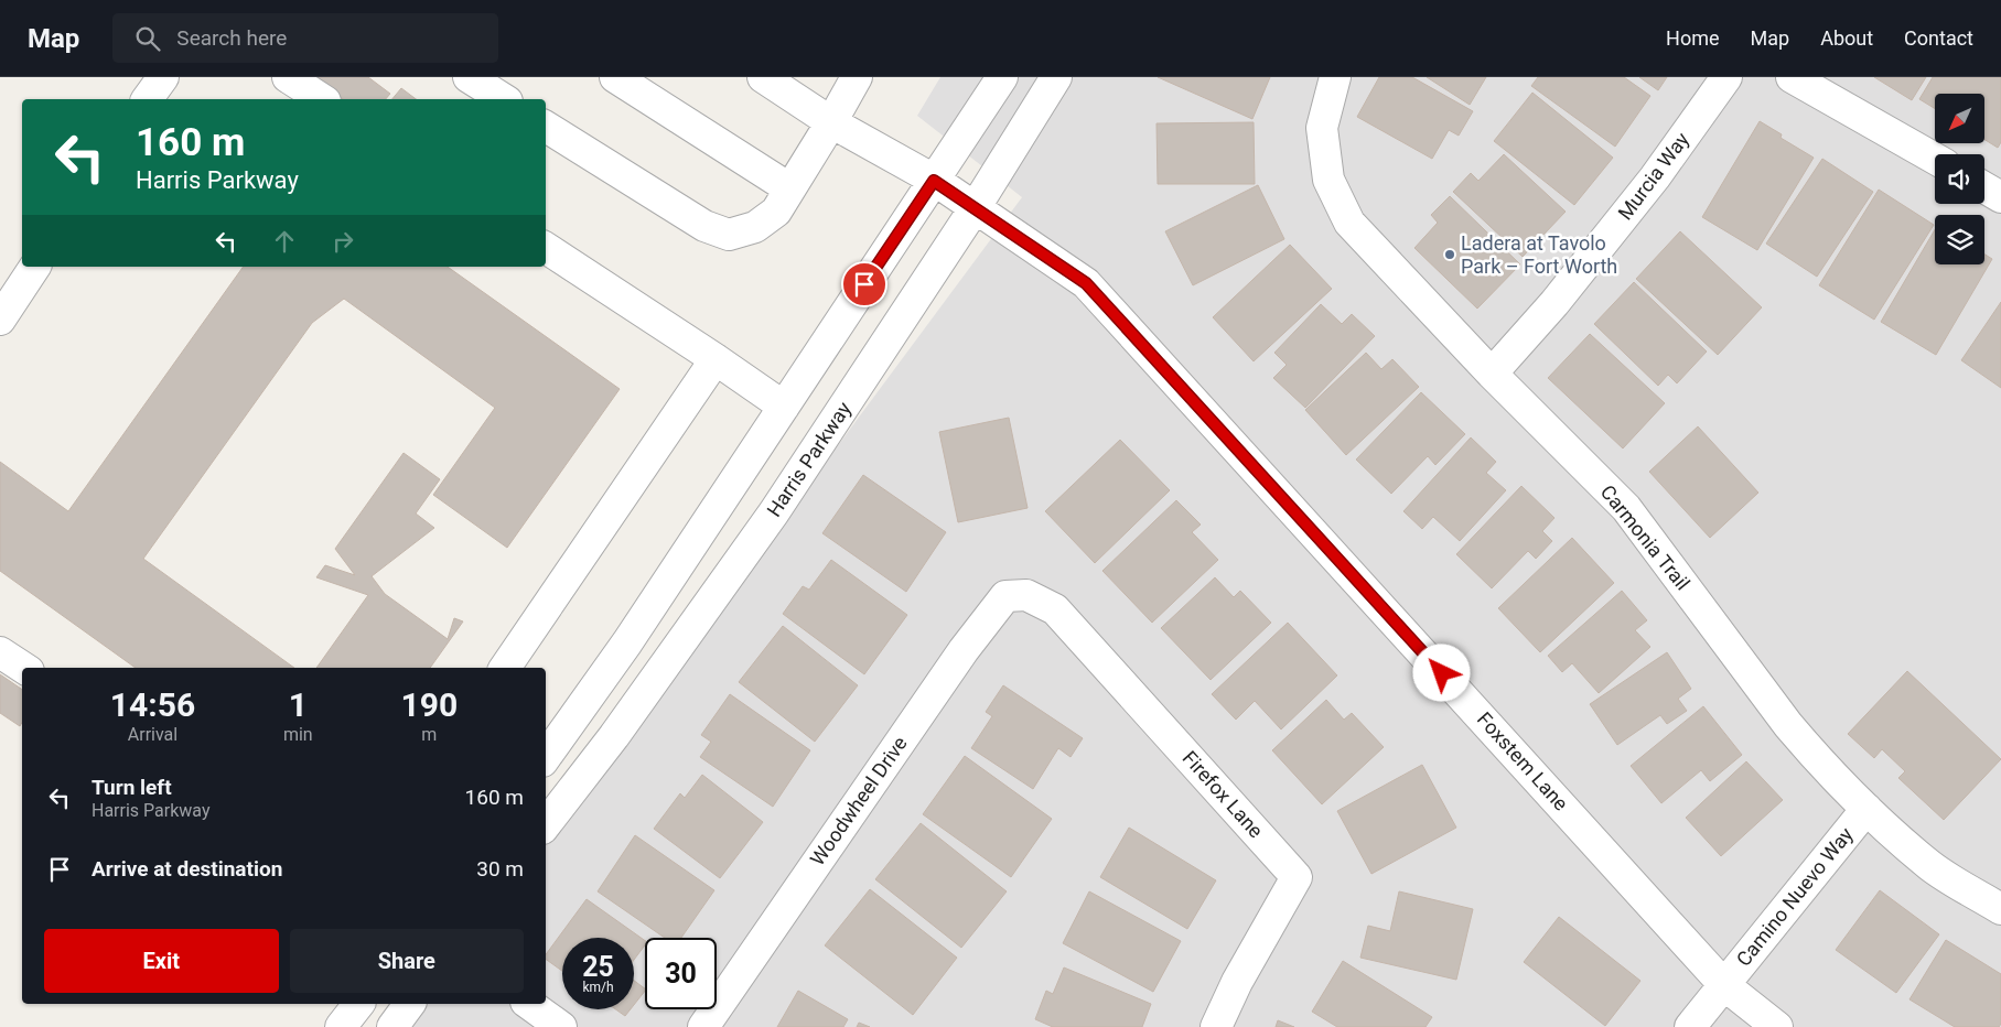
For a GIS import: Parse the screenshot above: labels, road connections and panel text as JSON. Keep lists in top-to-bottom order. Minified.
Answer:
{"streets":{"street":["Murcia Way","Harris Parkway","Carmonia Trail","Foxstem Lane","Firefox Lane","Woodwheel Drive","Camino Nuevo Way"]},"crossings":[["Murcia Way","Carmonia Trail"],["Harris Parkway","Foxstem Lane"],["Carmonia Trail","Camino Nuevo Way"],["Foxstem Lane","Camino Nuevo Way"],["Firefox Lane","Woodwheel Drive"]],"places":["Ladera at Tavolo Park – Fort Worth"],"north":"bottom left","page":{"header":"Map","search":"Search here","nav":["Home","Map","About","Contact"],"turn":["160 m","Harris Parkway"],"eta":["14:56","Arrival","1","min","190","m"],"list":[{"name":"Turn left","note":"Harris Parkway","value":"160 m"},{"name":"Arrive at destination","value":"30 m"}],"buttons":["Exit","Share"],"speed":"25 km/h","limit":"30"}}
